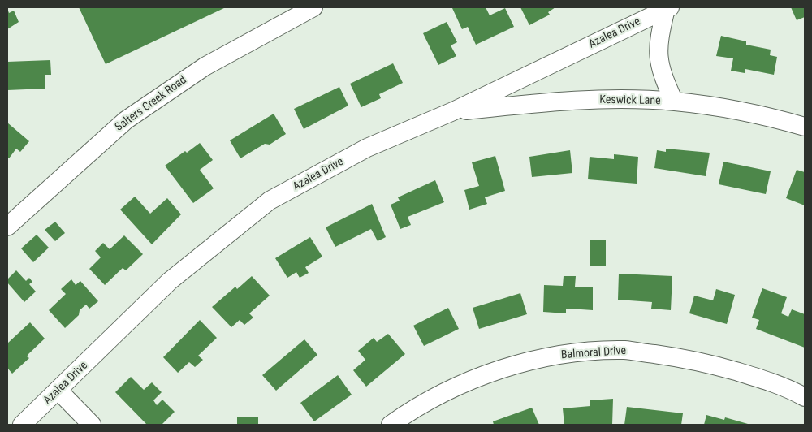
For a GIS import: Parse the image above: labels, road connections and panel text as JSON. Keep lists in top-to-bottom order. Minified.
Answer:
{"streets":{"street":["Azalea Drive","Keswick Lane","Salters Creek Road","Balmoral Drive"]},"crossings":[["Azalea Drive","Keswick Lane"]]}
